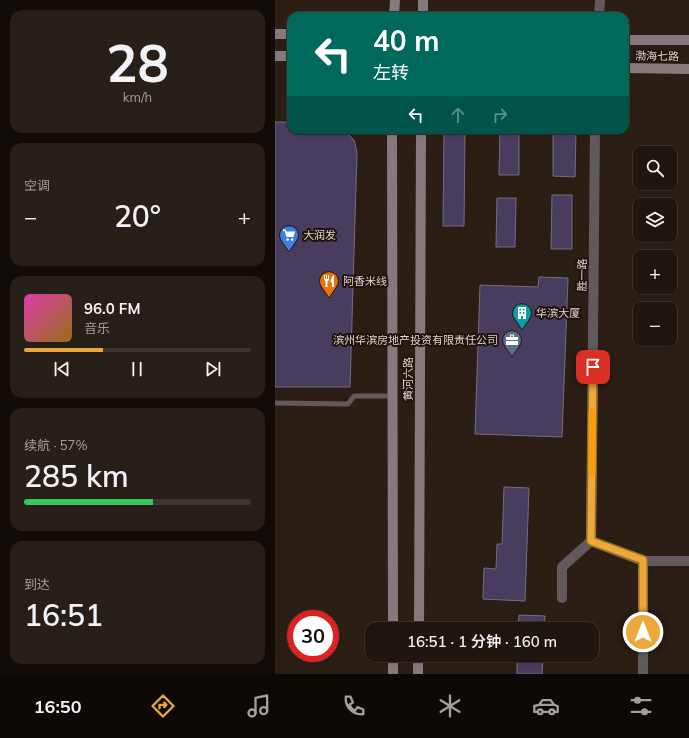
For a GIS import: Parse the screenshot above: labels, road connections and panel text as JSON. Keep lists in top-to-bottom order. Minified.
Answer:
{"streets":{"main road":["渤海七路","黄河六路"],"street":["胜一路"]},"places":{"supermarket":["大润发"],"restaurant":["阿香米线"],"building":["华滨大厦"],"office":["滨州华滨房地产投资有限责任公司"]},"page":{"tile":[["28","km/h"],"空调",["续航 · 57%","285 km"],["到达","16:51"]],"turn":["40 m","左转"],"map_buttons":["+","−"],"heat":["−","20°","+"],"song":["96.0 FM","音乐"],"limit":"30","trip":"16:51 · 1 分钟 · 160 m","tabs":"16:50"}}
